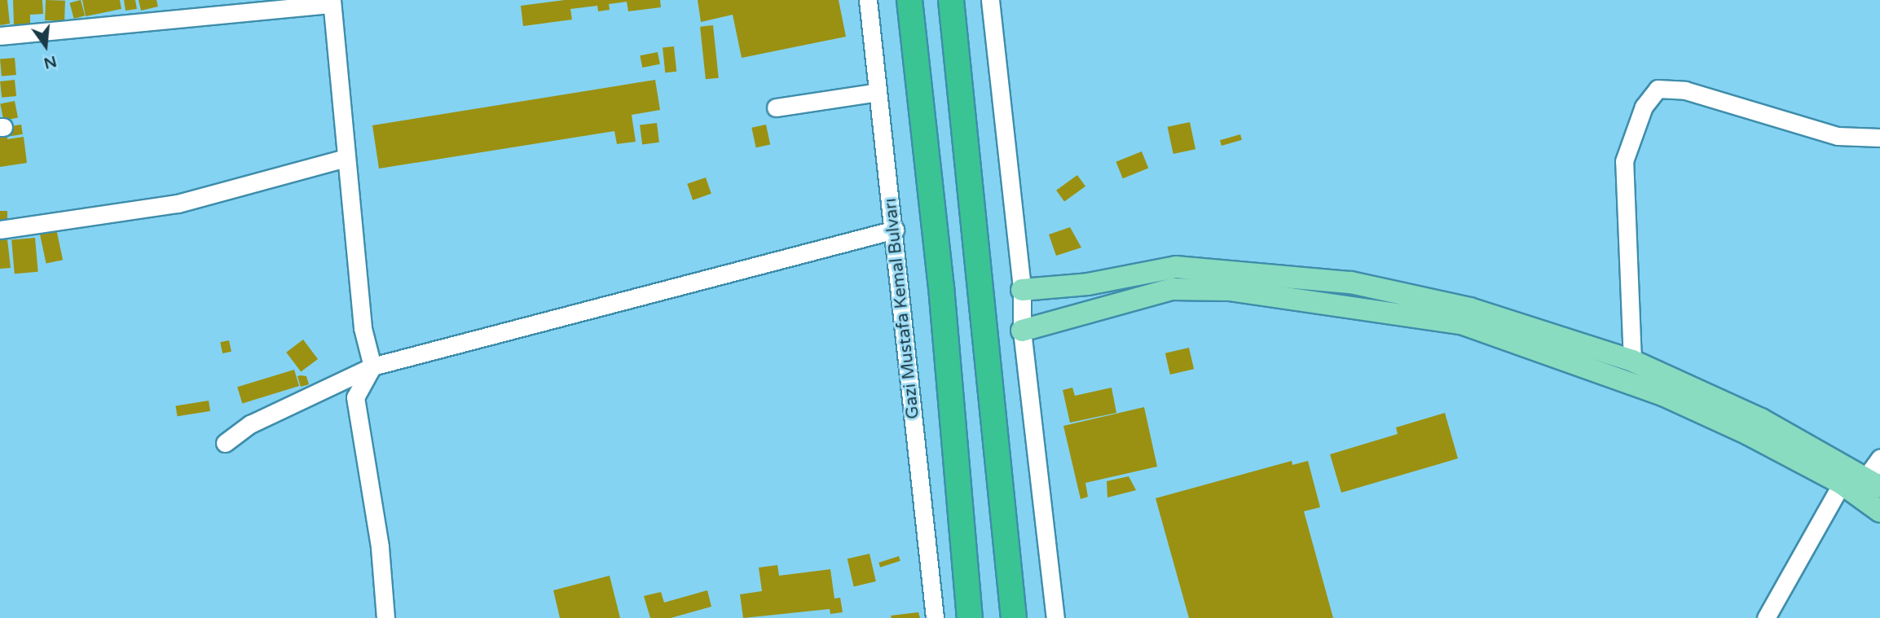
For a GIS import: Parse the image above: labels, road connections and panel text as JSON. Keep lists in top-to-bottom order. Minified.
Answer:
{"streets":{"street":["Gazi Mustafa Kemal Bulvarı"]},"north":"bottom"}
